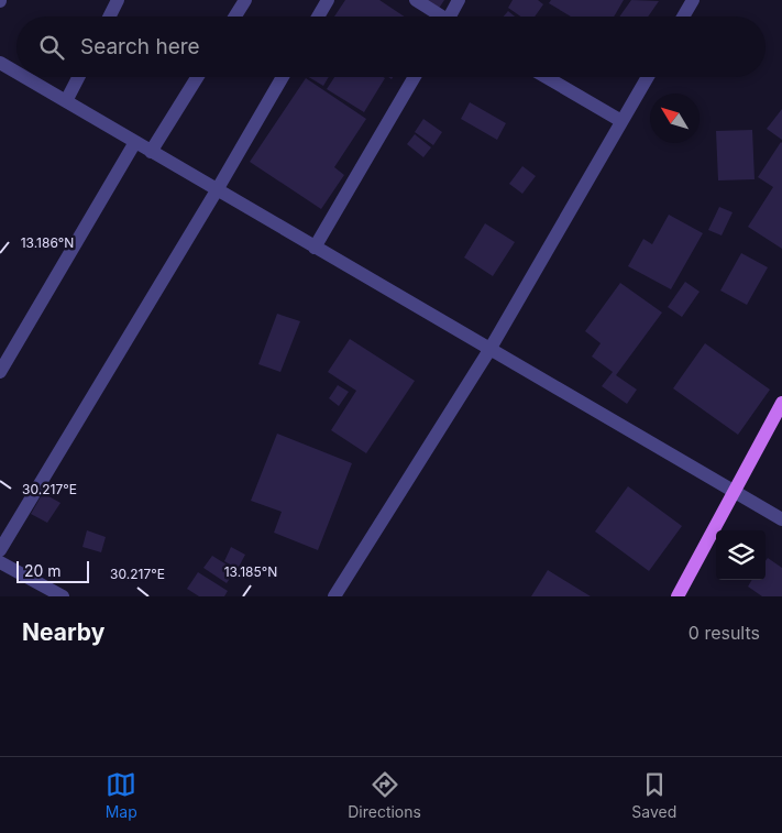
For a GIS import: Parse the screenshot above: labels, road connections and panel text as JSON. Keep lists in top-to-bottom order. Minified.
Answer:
{"scale_bar":"20 m","north":"top left","page":{"search":"Search here","scale":"20 m","heading":["Nearby","0 results"],"nav":["Map","Directions","Saved"]},"coordinates":["13.186°N","30.217°E","13.185°N"]}
